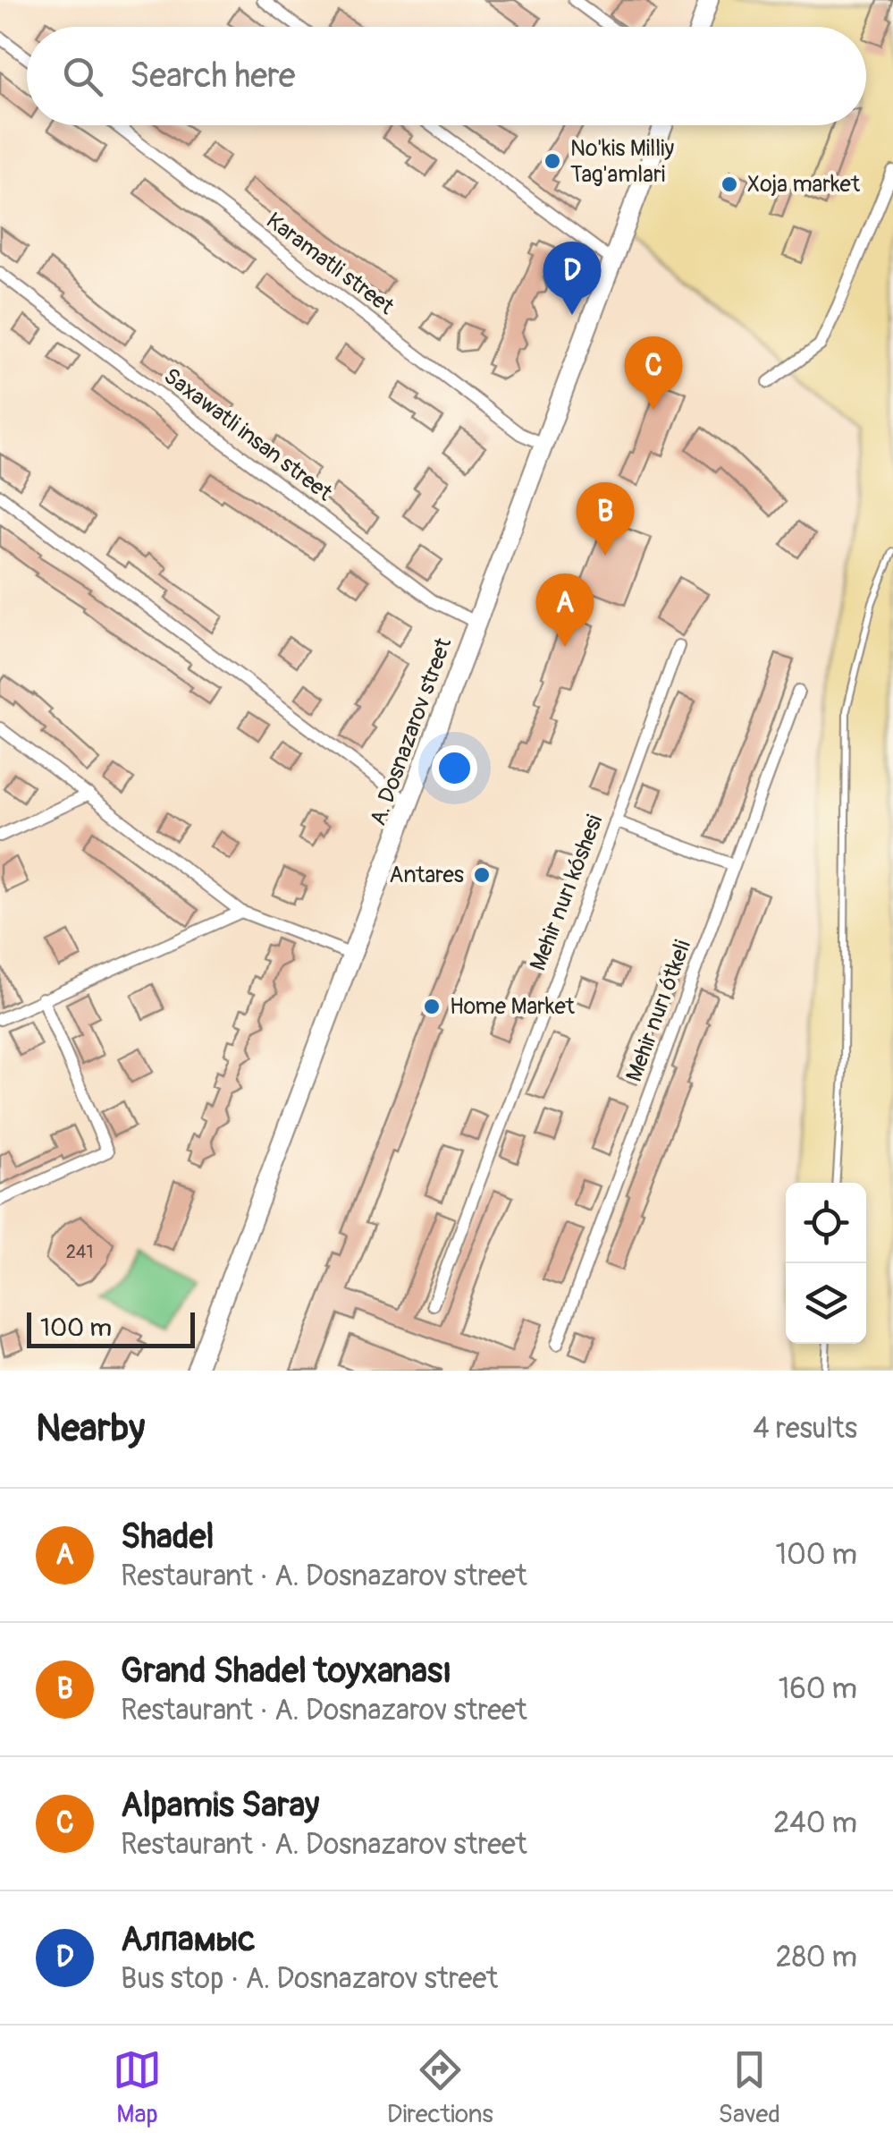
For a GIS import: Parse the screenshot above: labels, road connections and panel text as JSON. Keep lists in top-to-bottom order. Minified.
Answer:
{"streets":{"main road":["A. Dosnazarov street"],"street":["Karamatli street","Saxawatli insan street","Mehir nurı kóshesi","Mehir nurı ótkeli"]},"crossings":[["Karamatli street","A. Dosnazarov street"],["Saxawatli insan street","A. Dosnazarov street"]],"places":["No'kis Milliy Tag'amlari","Xoja market","Antares","Home Market"],"house_numbers":["241"],"scale_bar":"100 m","page":{"search":"Search here","pins":["D","C","B","A"],"scale":"100 m","heading":["Nearby","4 results"],"list":[{"mark":"A","name":"Shadel","note":"Restaurant · A. Dosnazarov street","value":"100 m"},{"mark":"B","name":"Grand Shadel toyxanası","note":"Restaurant · A. Dosnazarov street","value":"160 m"},{"mark":"C","name":"Alpamis Saray","note":"Restaurant · A. Dosnazarov street","value":"240 m"},{"mark":"D","name":"Алпамыс","note":"Bus stop · A. Dosnazarov street","value":"280 m"}],"nav":["Map","Directions","Saved"]}}
